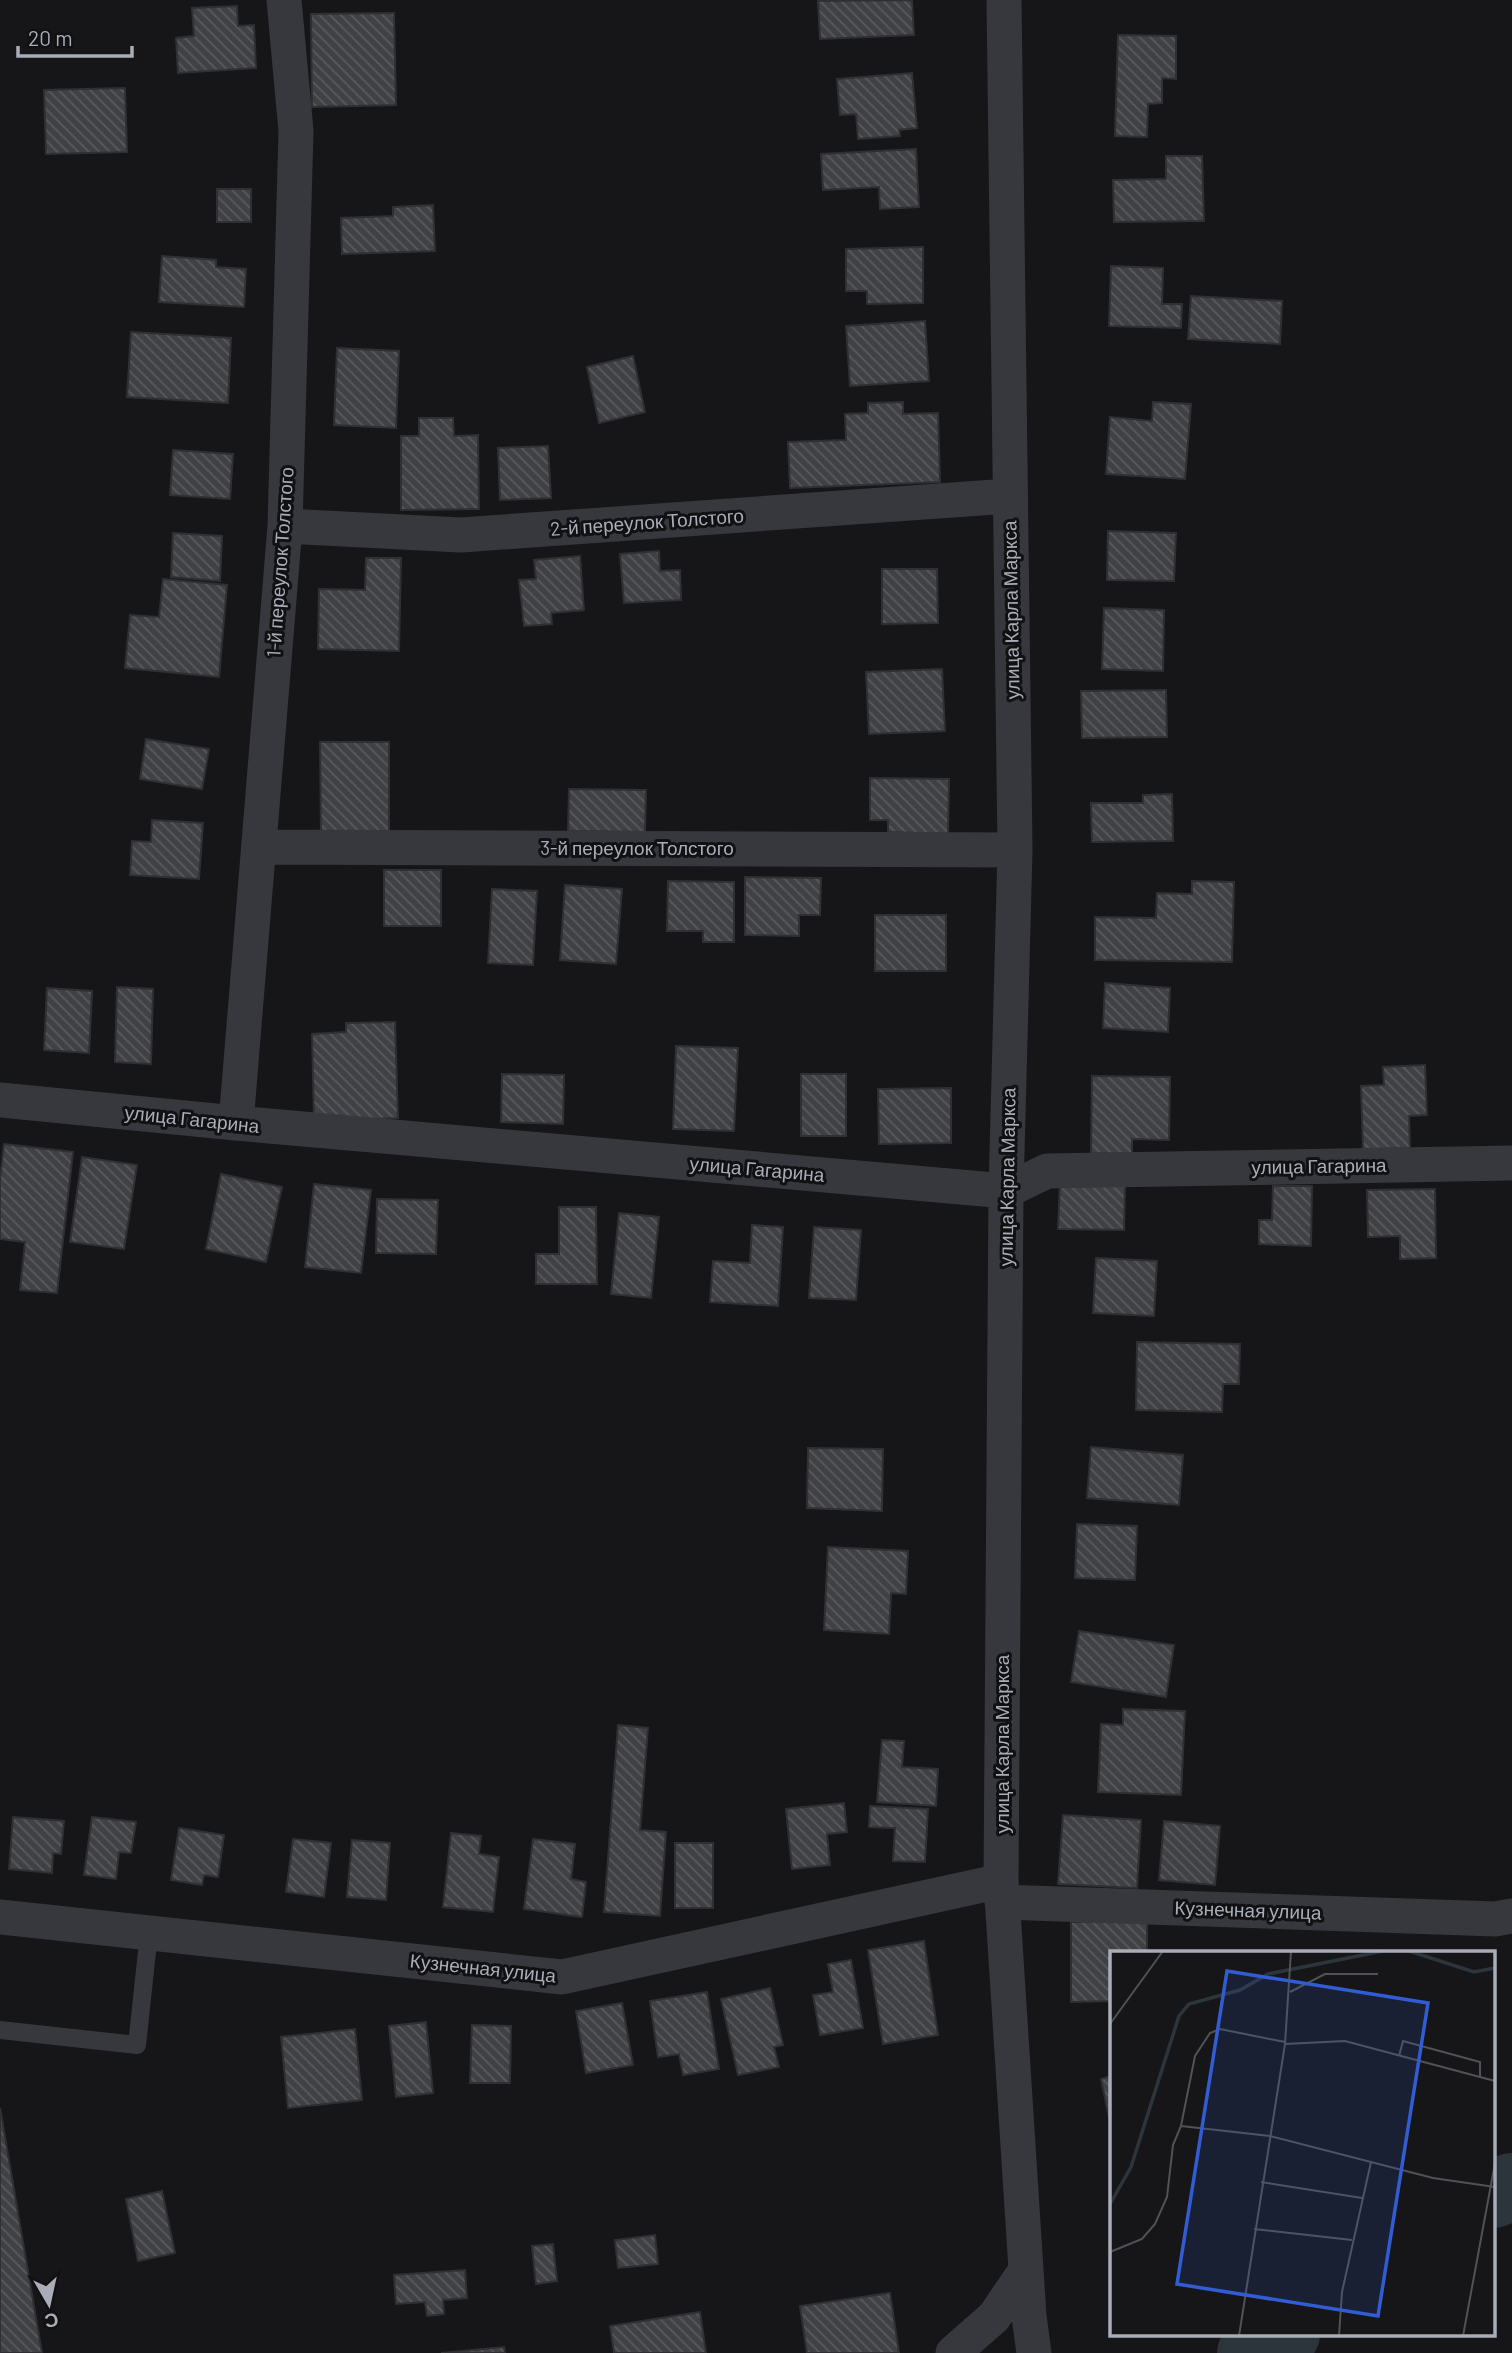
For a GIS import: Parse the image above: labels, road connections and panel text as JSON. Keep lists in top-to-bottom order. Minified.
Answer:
{"streets":{"street":["2-й переулок Толстого","1-й переулок Толстого","улица Карла Маркса","3-й переулок Толстого","улица Гагарина","Кузнечная улица"]},"crossings":[["2-й переулок Толстого","1-й переулок Толстого"],["2-й переулок Толстого","улица Карла Маркса"],["1-й переулок Толстого","3-й переулок Толстого"],["1-й переулок Толстого","улица Гагарина"],["улица Карла Маркса","3-й переулок Толстого"],["улица Карла Маркса","улица Гагарина"],["улица Карла Маркса","Кузнечная улица"]],"scale_bar":"20 m","north":"bottom"}
